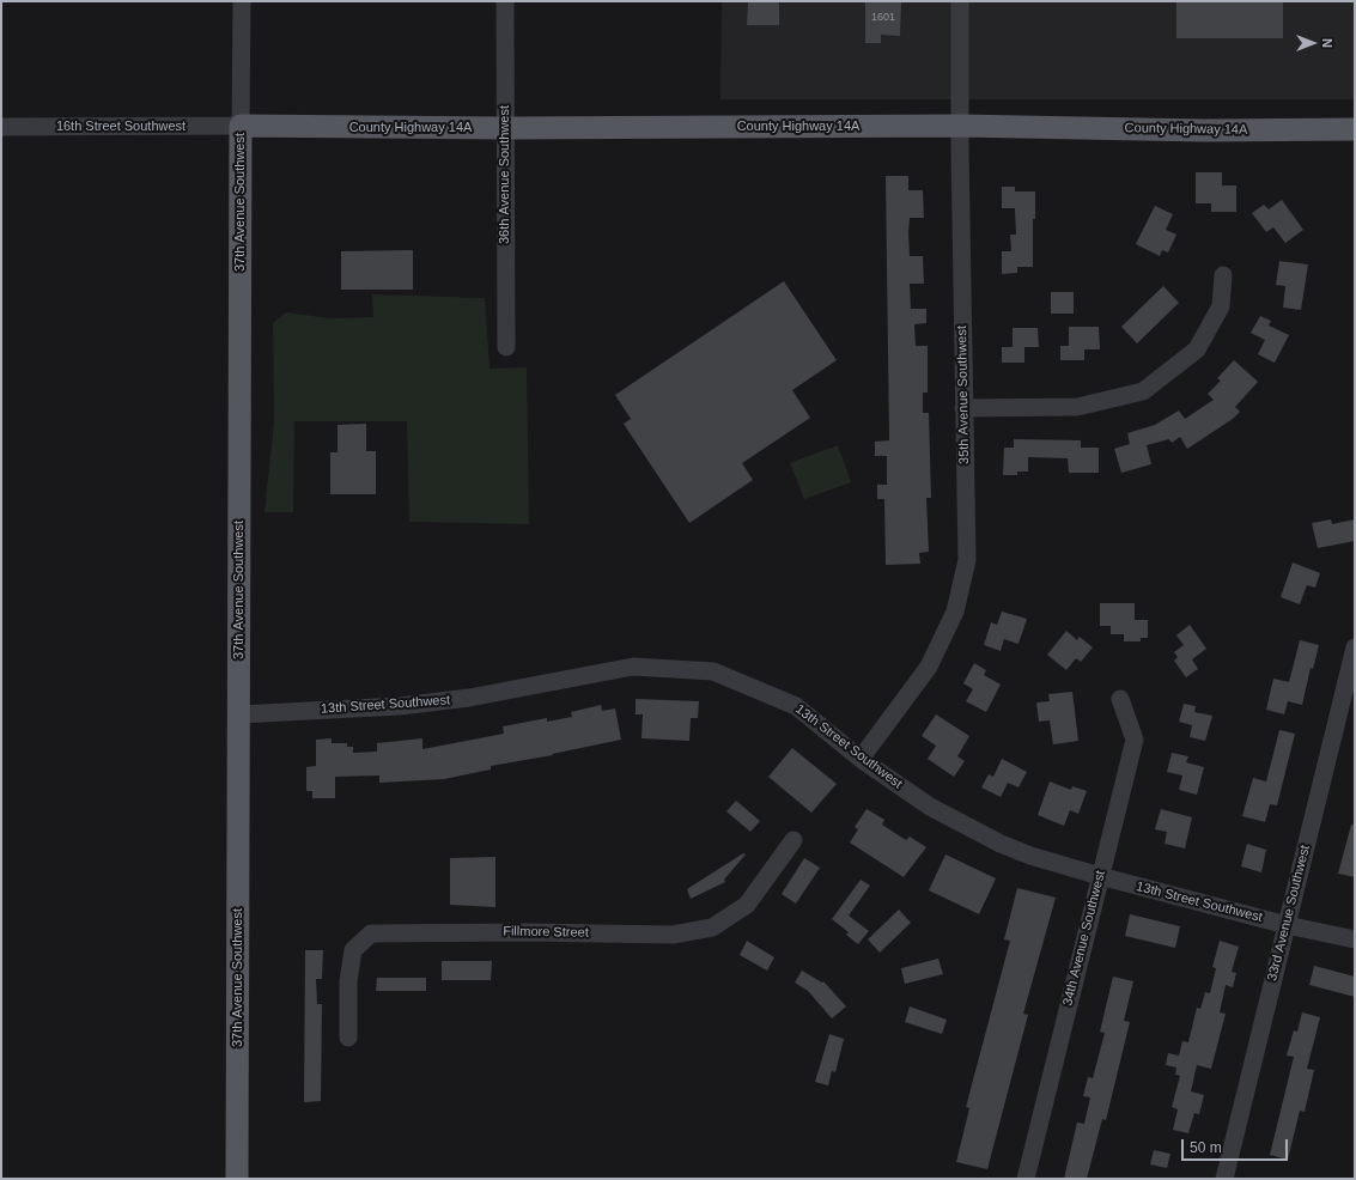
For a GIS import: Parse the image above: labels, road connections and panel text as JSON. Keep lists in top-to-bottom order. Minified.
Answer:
{"streets":{"main road":["County Highway 14A","37th Avenue Southwest"],"street":["16th Street Southwest","36th Avenue Southwest","35th Avenue Southwest","13th Street Southwest","33rd Avenue Southwest","Fillmore Street","34th Avenue Southwest"]},"crossings":[["16th Street Southwest","County Highway 14A"],["16th Street Southwest","37th Avenue Southwest"],["County Highway 14A","36th Avenue Southwest"],["County Highway 14A","37th Avenue Southwest"],["County Highway 14A","35th Avenue Southwest"],["37th Avenue Southwest","13th Street Southwest"],["35th Avenue Southwest","13th Street Southwest"],["13th Street Southwest","33rd Avenue Southwest"],["13th Street Southwest","34th Avenue Southwest"]],"house_numbers":["1601"],"scale_bar":"50 m","north":"right"}
